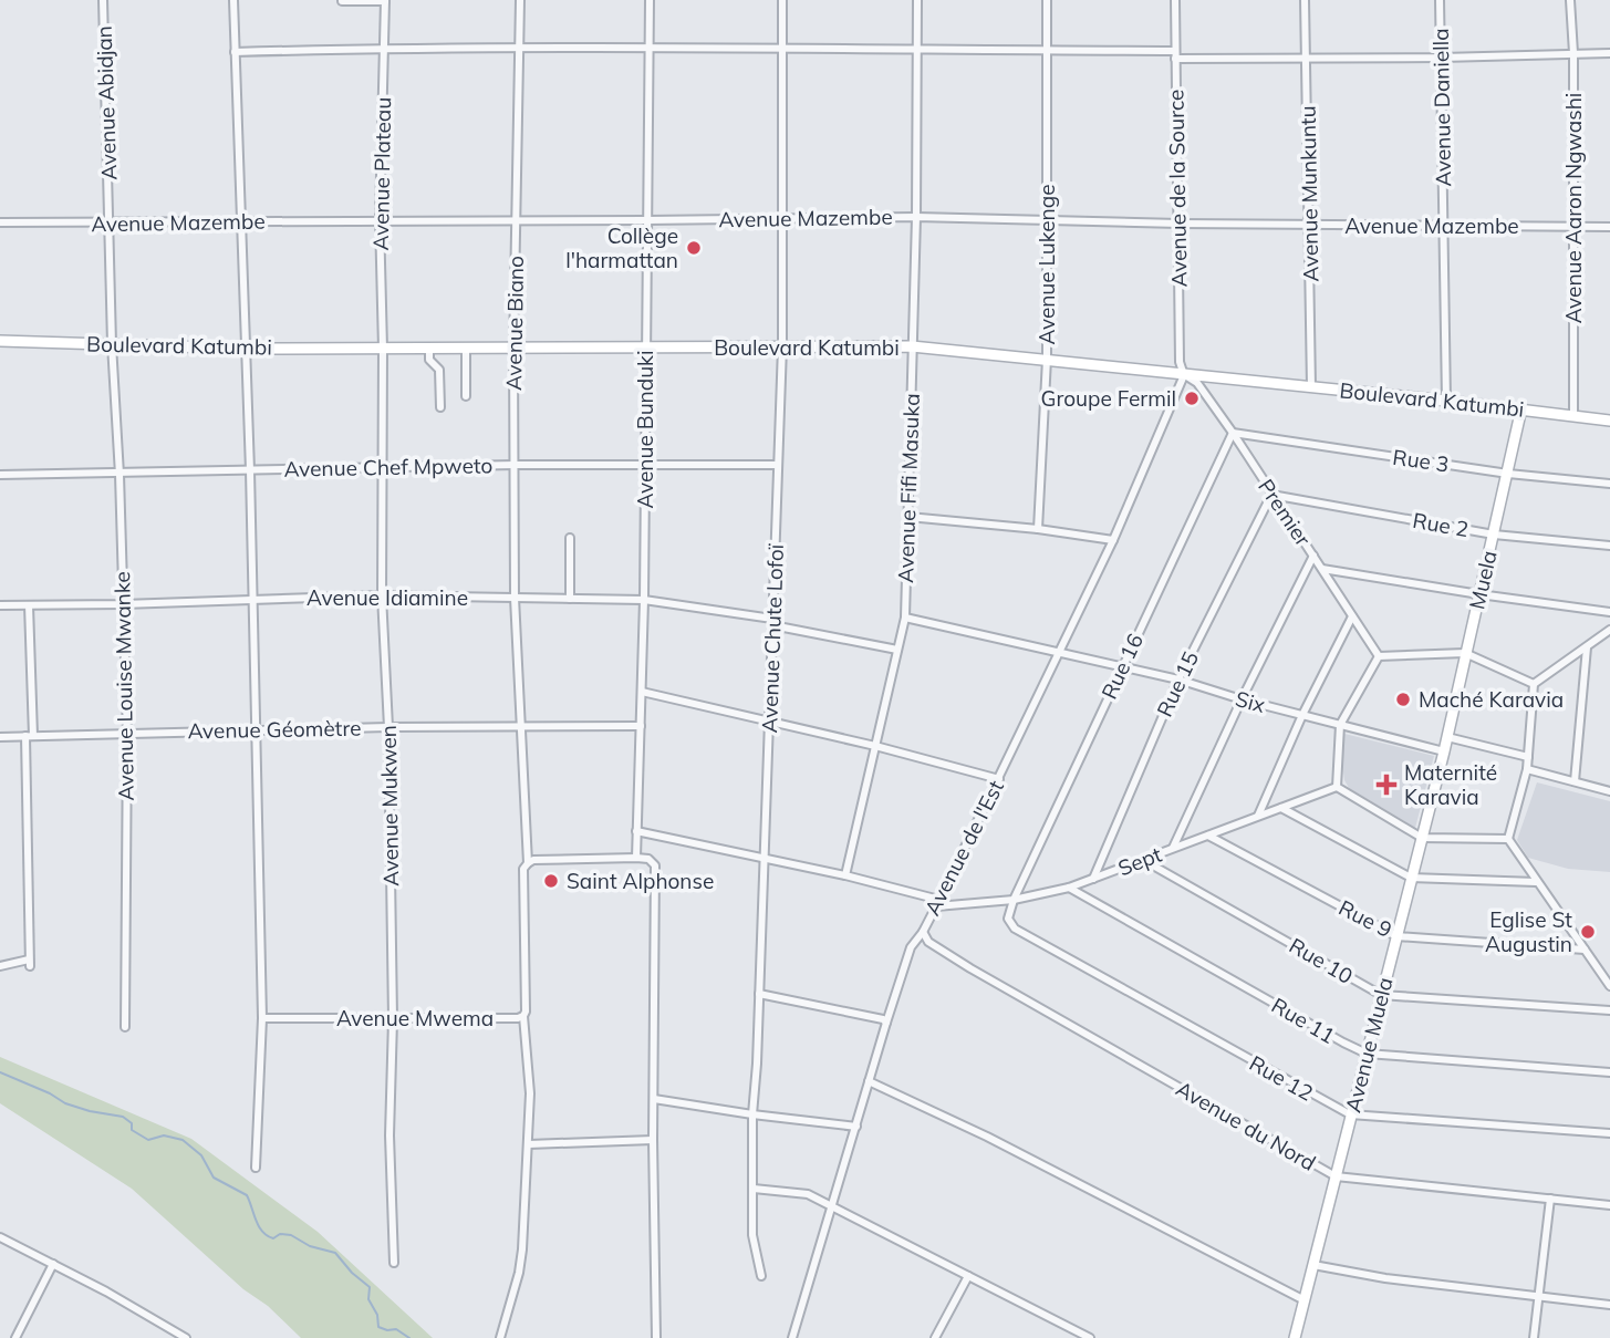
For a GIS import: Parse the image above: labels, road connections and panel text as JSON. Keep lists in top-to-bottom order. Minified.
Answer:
{"streets":{"street":["Avenue Abidjan","Avenue Daniella","Avenue Plateau","Avenue de la Source","Avenue Munkuntu","Avenue Aaron Ngwashi","Avenue Mazembe","Avenue Lukenge","Avenue Biano","Boulevard Katumbi","Avenue Bunduki","Rue 3","Avenue Chef Mpweto","Avenue Fifi Masuka","Premier","Rue 2","Muela","Avenue Idiamine","Avenue Chute Lofoï","Rue 16","Rue 15","Avenue Louise Mwanke","Six","Avenue Géomètre","Avenue Mukwen","Avenue de l'Est","Sept","Rue 9","Rue 10","Avenue Mwema","Rue 11","Avenue Muela","Rue 12","Avenue du Nord"]},"crossings":[["Avenue Abidjan","Avenue Mazembe"],["Avenue Abidjan","Boulevard Katumbi"],["Avenue Abidjan","Avenue Louise Mwanke"],["Avenue Daniella","Avenue Mazembe"],["Avenue Daniella","Boulevard Katumbi"],["Avenue Plateau","Avenue Mazembe"],["Avenue Plateau","Boulevard Katumbi"],["Avenue Plateau","Avenue Mukwen"],["Avenue de la Source","Avenue Mazembe"],["Avenue de la Source","Boulevard Katumbi"],["Avenue de la Source","Premier"],["Avenue de la Source","Avenue de l'Est"],["Avenue Munkuntu","Avenue Mazembe"],["Avenue Munkuntu","Boulevard Katumbi"],["Avenue Aaron Ngwashi","Avenue Mazembe"],["Avenue Aaron Ngwashi","Boulevard Katumbi"],["Avenue Mazembe","Avenue Lukenge"],["Avenue Mazembe","Avenue Biano"],["Avenue Mazembe","Avenue Bunduki"],["Avenue Mazembe","Avenue Fifi Masuka"],["Avenue Mazembe","Avenue Chute Lofoï"],["Avenue Lukenge","Boulevard Katumbi"],["Avenue Biano","Boulevard Katumbi"],["Avenue Biano","Avenue Chef Mpweto"],["Avenue Biano","Avenue Idiamine"],["Avenue Biano","Avenue Géomètre"],["Avenue Biano","Avenue Mwema"],["Boulevard Katumbi","Avenue Bunduki"],["Boulevard Katumbi","Avenue Fifi Masuka"],["Boulevard Katumbi","Premier"],["Boulevard Katumbi","Muela"],["Boulevard Katumbi","Avenue Chute Lofoï"],["Boulevard Katumbi","Avenue Louise Mwanke"],["Boulevard Katumbi","Avenue Mukwen"],["Boulevard Katumbi","Avenue de l'Est"],["Avenue Bunduki","Avenue Chef Mpweto"],["Avenue Bunduki","Avenue Idiamine"],["Avenue Bunduki","Avenue Géomètre"],["Avenue Bunduki","Sept"],["Rue 3","Premier"],["Rue 3","Muela"],["Rue 3","Rue 16"],["Avenue Chef Mpweto","Avenue Chute Lofoï"],["Avenue Chef Mpweto","Avenue Louise Mwanke"],["Avenue Chef Mpweto","Avenue Mukwen"],["Avenue Fifi Masuka","Avenue Idiamine"],["Avenue Fifi Masuka","Six"],["Avenue Fifi Masuka","Sept"],["Premier","Rue 2"],["Premier","Rue 16"],["Premier","Rue 15"],["Premier","Avenue de l'Est"],["Rue 2","Muela"],["Rue 2","Rue 15"],["Muela","Six"],["Muela","Avenue Muela"],["Avenue Idiamine","Avenue Chute Lofoï"],["Avenue Idiamine","Avenue Louise Mwanke"],["Avenue Idiamine","Avenue Mukwen"],["Avenue Chute Lofoï","Sept"],["Rue 16","Six"],["Rue 16","Sept"],["Rue 16","Rue 12"],["Rue 15","Six"],["Rue 15","Sept"],["Avenue Louise Mwanke","Avenue Géomètre"],["Six","Avenue de l'Est"],["Six","Avenue Muela"],["Avenue Géomètre","Avenue Mukwen"],["Avenue Géomètre","Avenue Mwema"],["Avenue Mukwen","Avenue Mwema"],["Avenue de l'Est","Sept"],["Avenue de l'Est","Avenue du Nord"],["Sept","Rue 9"],["Sept","Rue 10"],["Sept","Rue 11"],["Sept","Rue 12"],["Rue 9","Avenue Muela"],["Rue 10","Avenue Muela"],["Rue 11","Avenue Muela"],["Avenue Muela","Rue 12"],["Avenue Muela","Avenue du Nord"]],"places":{"other":["Collège l'harmattan","Groupe Fermil","Maché Karavia","Saint Alphonse","Eglise St Augustin"],"health":["Maternité Karavia"]}}
